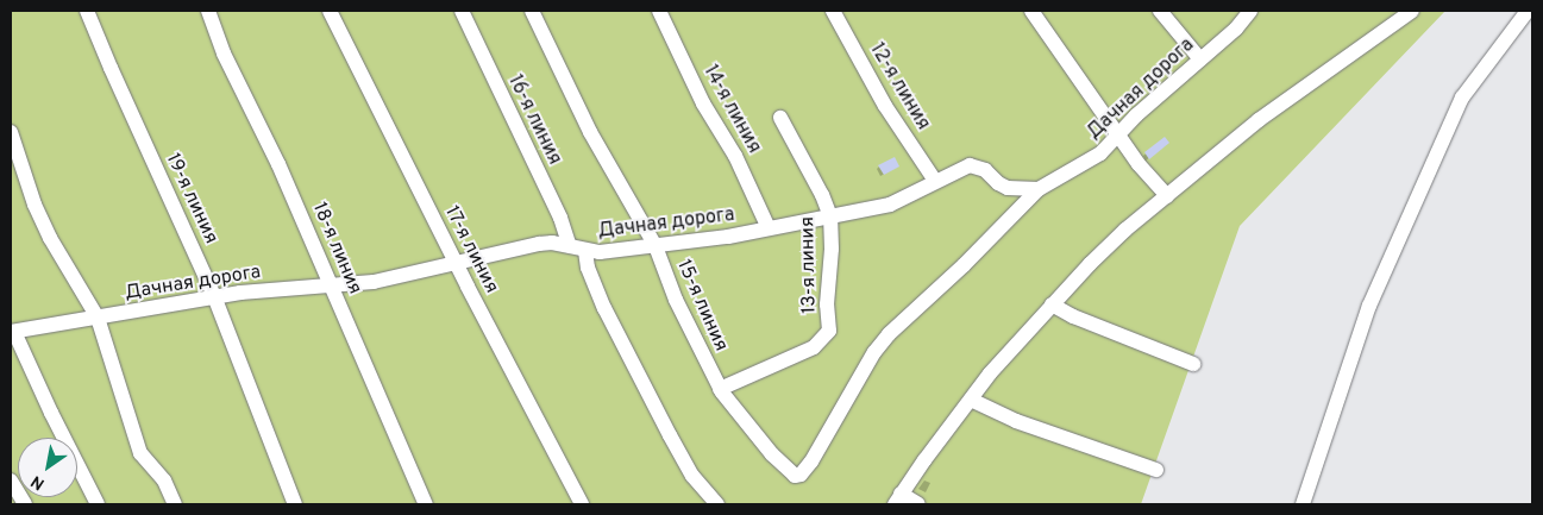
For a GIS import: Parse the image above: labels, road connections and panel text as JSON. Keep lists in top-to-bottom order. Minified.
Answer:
{"streets":{"street":["12-я линия","Дачная дорога","14-я линия","16-я линия","19-я линия","18-я линия","17-я линия","13-я линия","15-я линия"]},"crossings":[["12-я линия","Дачная дорога"],["Дачная дорога","14-я линия"],["Дачная дорога","16-я линия"],["Дачная дорога","19-я линия"],["Дачная дорога","18-я линия"],["Дачная дорога","17-я линия"],["Дачная дорога","13-я линия"],["Дачная дорога","15-я линия"],["13-я линия","15-я линия"]],"north":"bottom left"}
